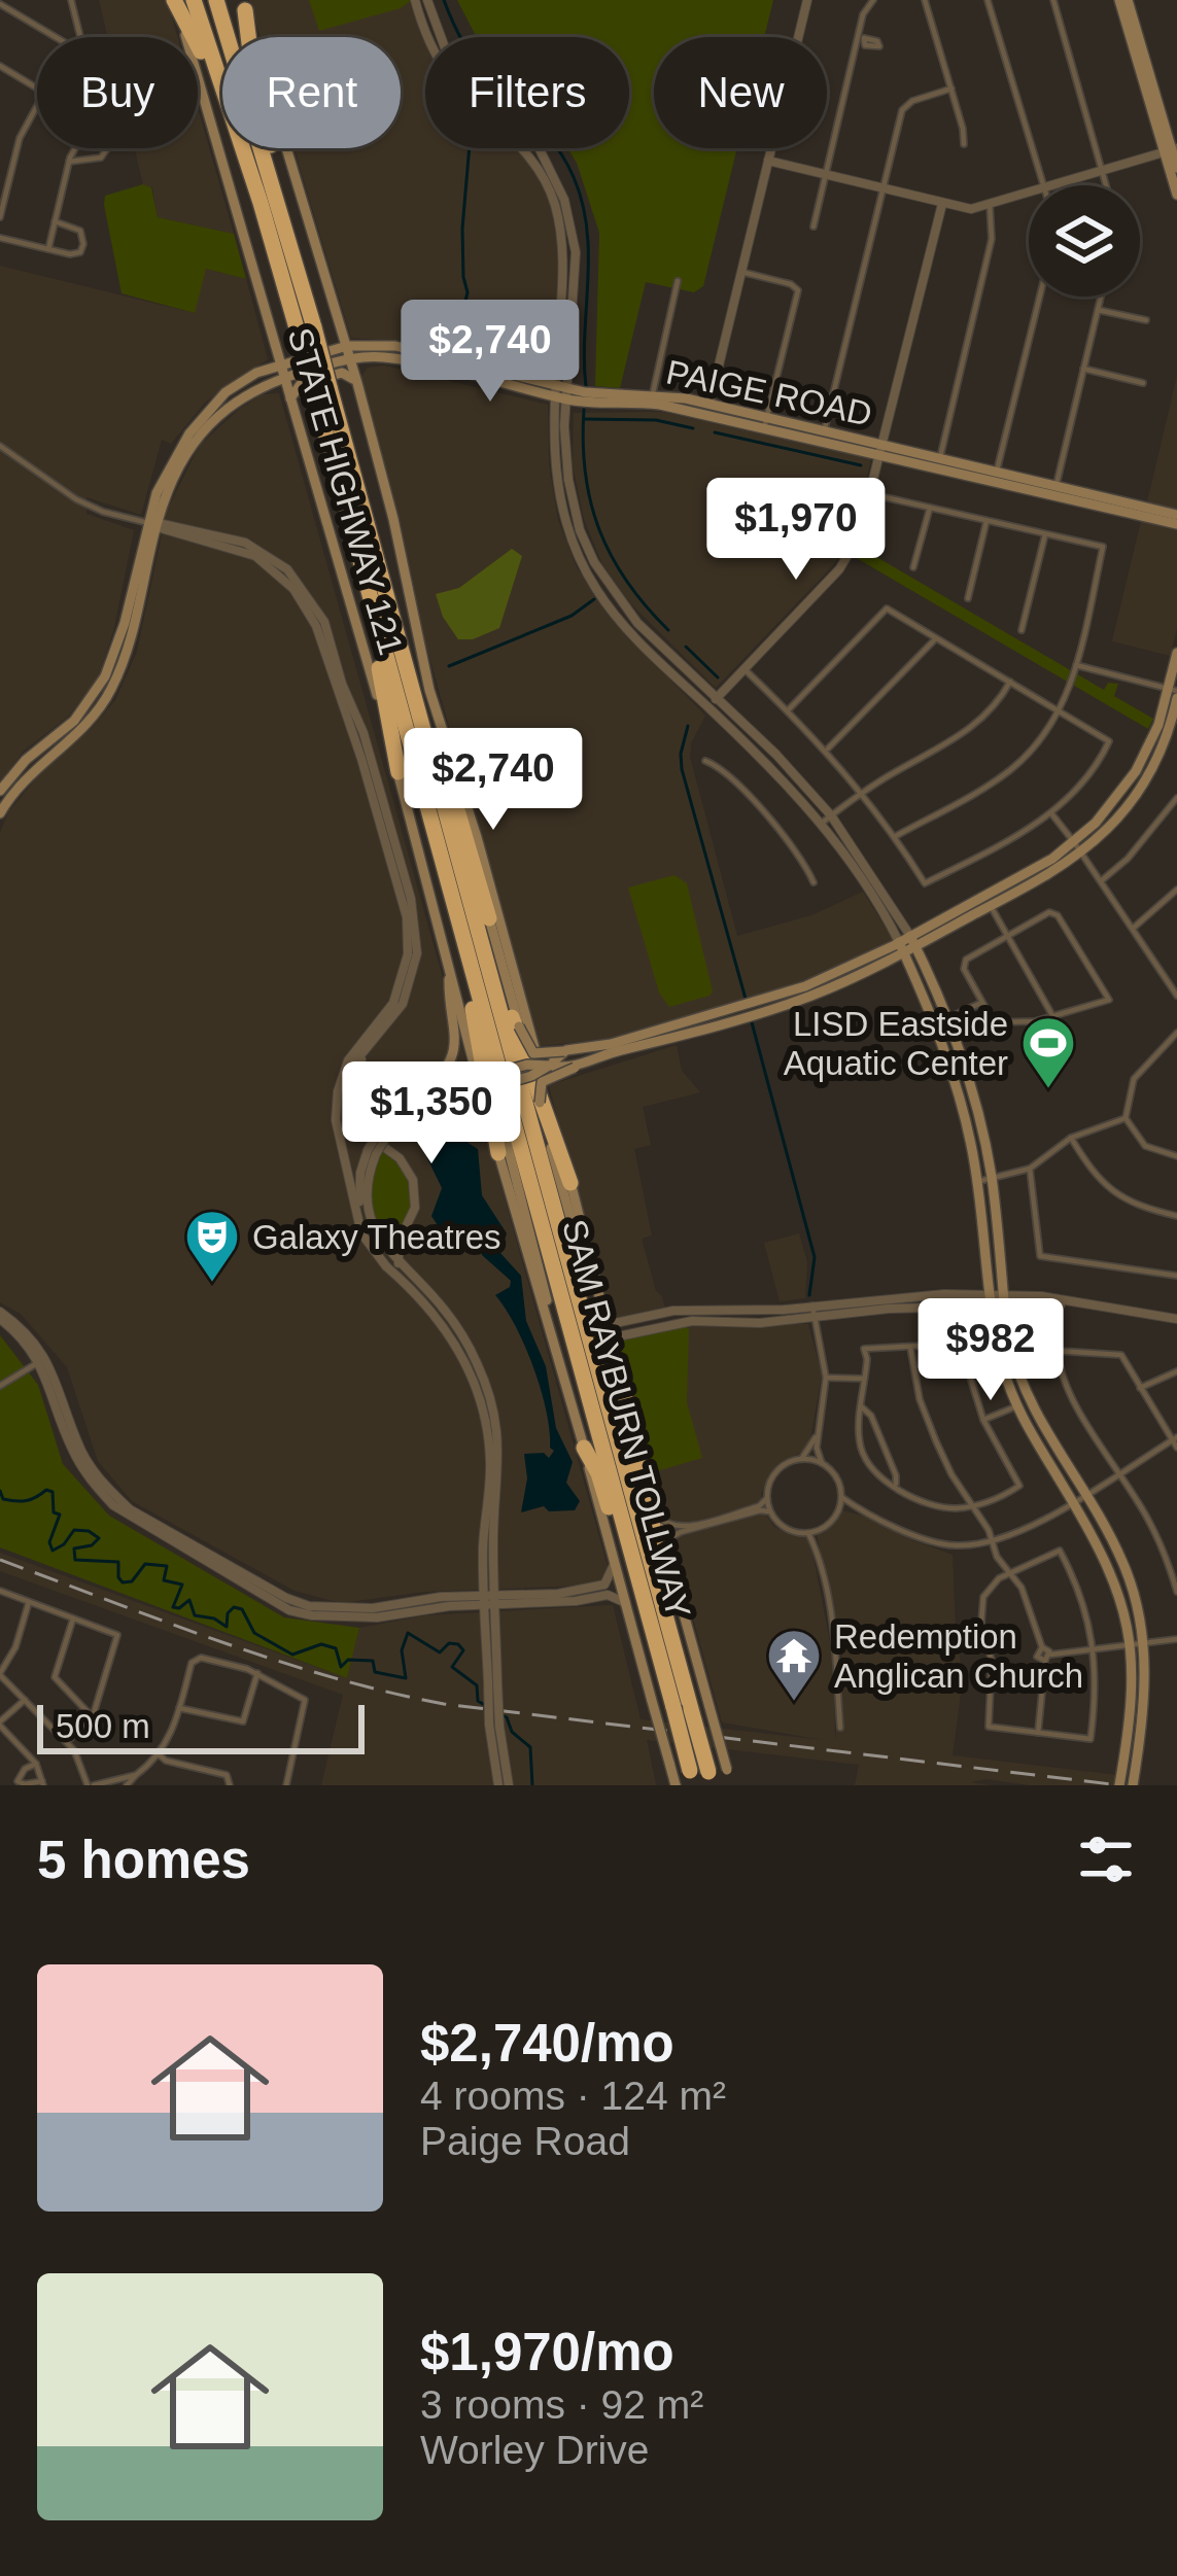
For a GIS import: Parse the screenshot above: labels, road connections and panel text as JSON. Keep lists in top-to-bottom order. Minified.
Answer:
{"streets":{"highway":["SAM RAYBURN TOLLWAY"],"main road":["PAIGE ROAD","STATE HIGHWAY 121"]},"crossings":[["PAIGE ROAD","STATE HIGHWAY 121"],["STATE HIGHWAY 121","SAM RAYBURN TOLLWAY"]],"places":{"sports":["LISD Eastside Aquatic Center"],"theatre":["Galaxy Theatres"],"temple":["Redemption Anglican Church"]},"scale_bar":"500 m","page":{"chip":["Buy","Rent","Filters","New"],"price":["$2,740","$1,970","$2,740","$1,350","$982"],"scale":"500 m","heading":"5 homes","list":[{"name":"$2,740/mo","note":"4 rooms · 124 m² · Paige Road"},{"name":"$1,970/mo","note":"3 rooms · 92 m² · Worley Drive"}]}}
